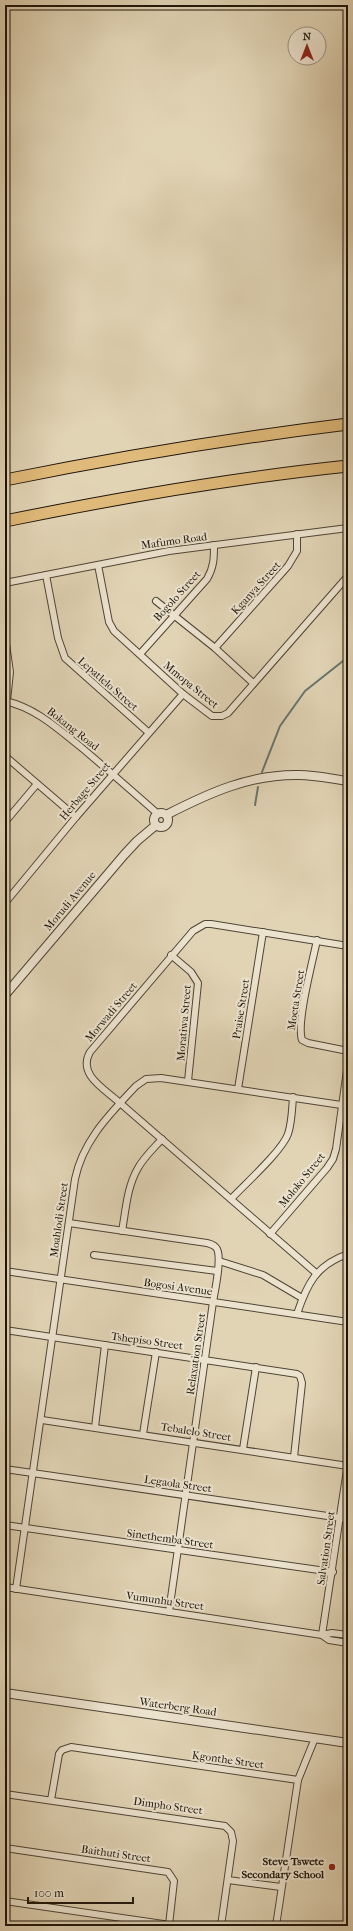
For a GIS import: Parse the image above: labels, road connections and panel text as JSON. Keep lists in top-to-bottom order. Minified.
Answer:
{"streets":{"street":["Mafumo Road","Kganya Street","Bogolo Street","Lepatlelo Street","Mmopa Street","Bokang Road","Herbage Street","Morudi Avenue","Moeta Street","Praise Street","Morwadi Street","Moratiwa Street","Moloko Street","Moahlodi Street","Bogosi Avenue","Tshepiso Street","Relaxation Street","Tebalelo Street","Legaola Street","Sinethemba Street","Salvation Street","Vumunhu Street","Waterberg Road","Kgonthe Street","Dimpho Street","Baithuti Street"]},"crossings":[["Mafumo Road","Kganya Street"],["Mafumo Road","Bogolo Street"],["Mafumo Road","Lepatlelo Street"],["Mafumo Road","Mmopa Street"],["Bogolo Street","Mmopa Street"],["Lepatlelo Street","Herbage Street"],["Mmopa Street","Herbage Street"],["Bokang Road","Herbage Street"],["Bokang Road","Morudi Avenue"],["Moeta Street","Morwadi Street"],["Praise Street","Morwadi Street"],["Praise Street","Moahlodi Street"],["Morwadi Street","Moratiwa Street"],["Morwadi Street","Moloko Street"],["Morwadi Street","Moahlodi Street"],["Moratiwa Street","Moahlodi Street"],["Moloko Street","Moahlodi Street"],["Moahlodi Street","Bogosi Avenue"],["Moahlodi Street","Tshepiso Street"],["Moahlodi Street","Tebalelo Street"],["Moahlodi Street","Legaola Street"],["Moahlodi Street","Sinethemba Street"],["Moahlodi Street","Vumunhu Street"],["Bogosi Avenue","Relaxation Street"],["Tshepiso Street","Relaxation Street"],["Tshepiso Street","Tebalelo Street"],["Relaxation Street","Tebalelo Street"],["Relaxation Street","Legaola Street"],["Relaxation Street","Sinethemba Street"],["Relaxation Street","Vumunhu Street"],["Tebalelo Street","Salvation Street"],["Legaola Street","Salvation Street"],["Sinethemba Street","Salvation Street"],["Salvation Street","Vumunhu Street"],["Kgonthe Street","Dimpho Street"]],"places":["Steve Tswete Secondary School"],"scale_bar":"100 m","north":"top"}
